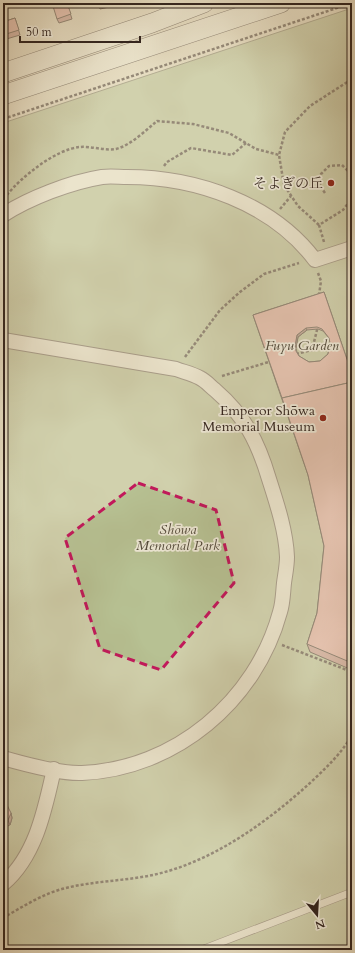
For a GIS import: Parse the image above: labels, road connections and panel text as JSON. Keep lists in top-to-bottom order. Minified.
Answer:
{"parks":["Fuyu Garden","Shōwa Memorial Park"],"places":["そよぎの丘","Emperor Shōwa Memorial Museum"],"scale_bar":"50 m","north":"bottom"}
